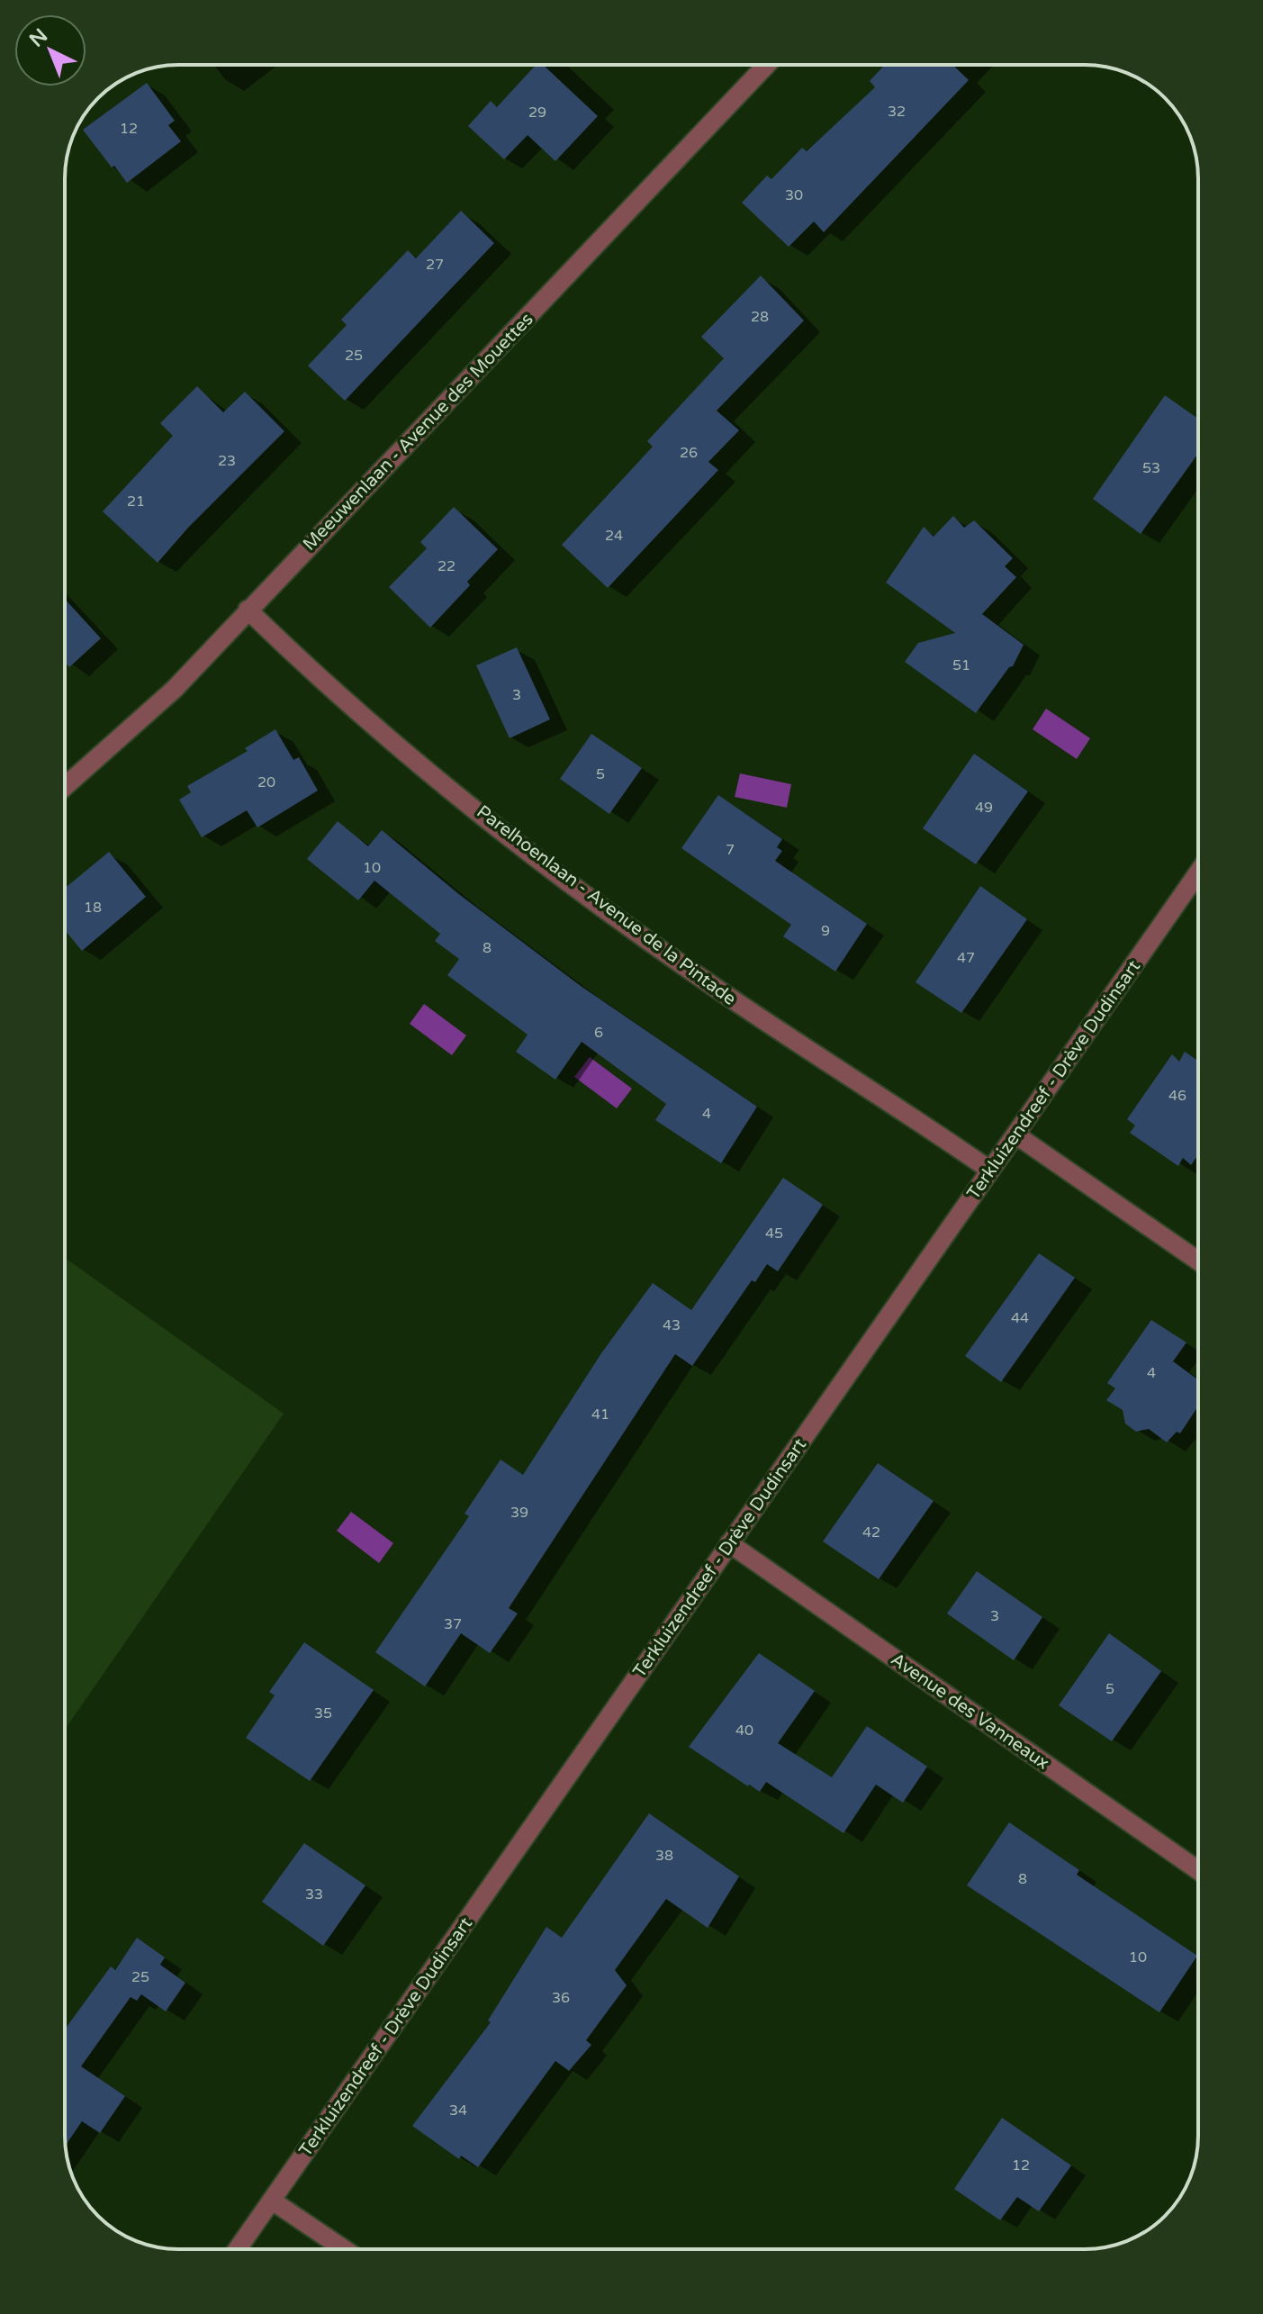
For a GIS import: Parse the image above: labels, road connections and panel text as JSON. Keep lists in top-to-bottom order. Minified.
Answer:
{"streets":{"street":["Meeuwenlaan - Avenue des Mouettes","Parelhoenlaan - Avenue de la Pintade","Terkluizendreef - Drève Dudinsart","Avenue des Vanneaux"]},"crossings":[["Meeuwenlaan - Avenue des Mouettes","Parelhoenlaan - Avenue de la Pintade"],["Parelhoenlaan - Avenue de la Pintade","Terkluizendreef - Drève Dudinsart"],["Terkluizendreef - Drève Dudinsart","Avenue des Vanneaux"]],"house_numbers":["32","29","12","30","27","28","25","26","23","53","21","24","22","51","3","5","20","49","7","10","18","9","8","47","6","46","4","45","44","43","4","41","39","42","3","37","5","35","40","38","8","33","10","25","36","34","12"],"north":"top left"}
